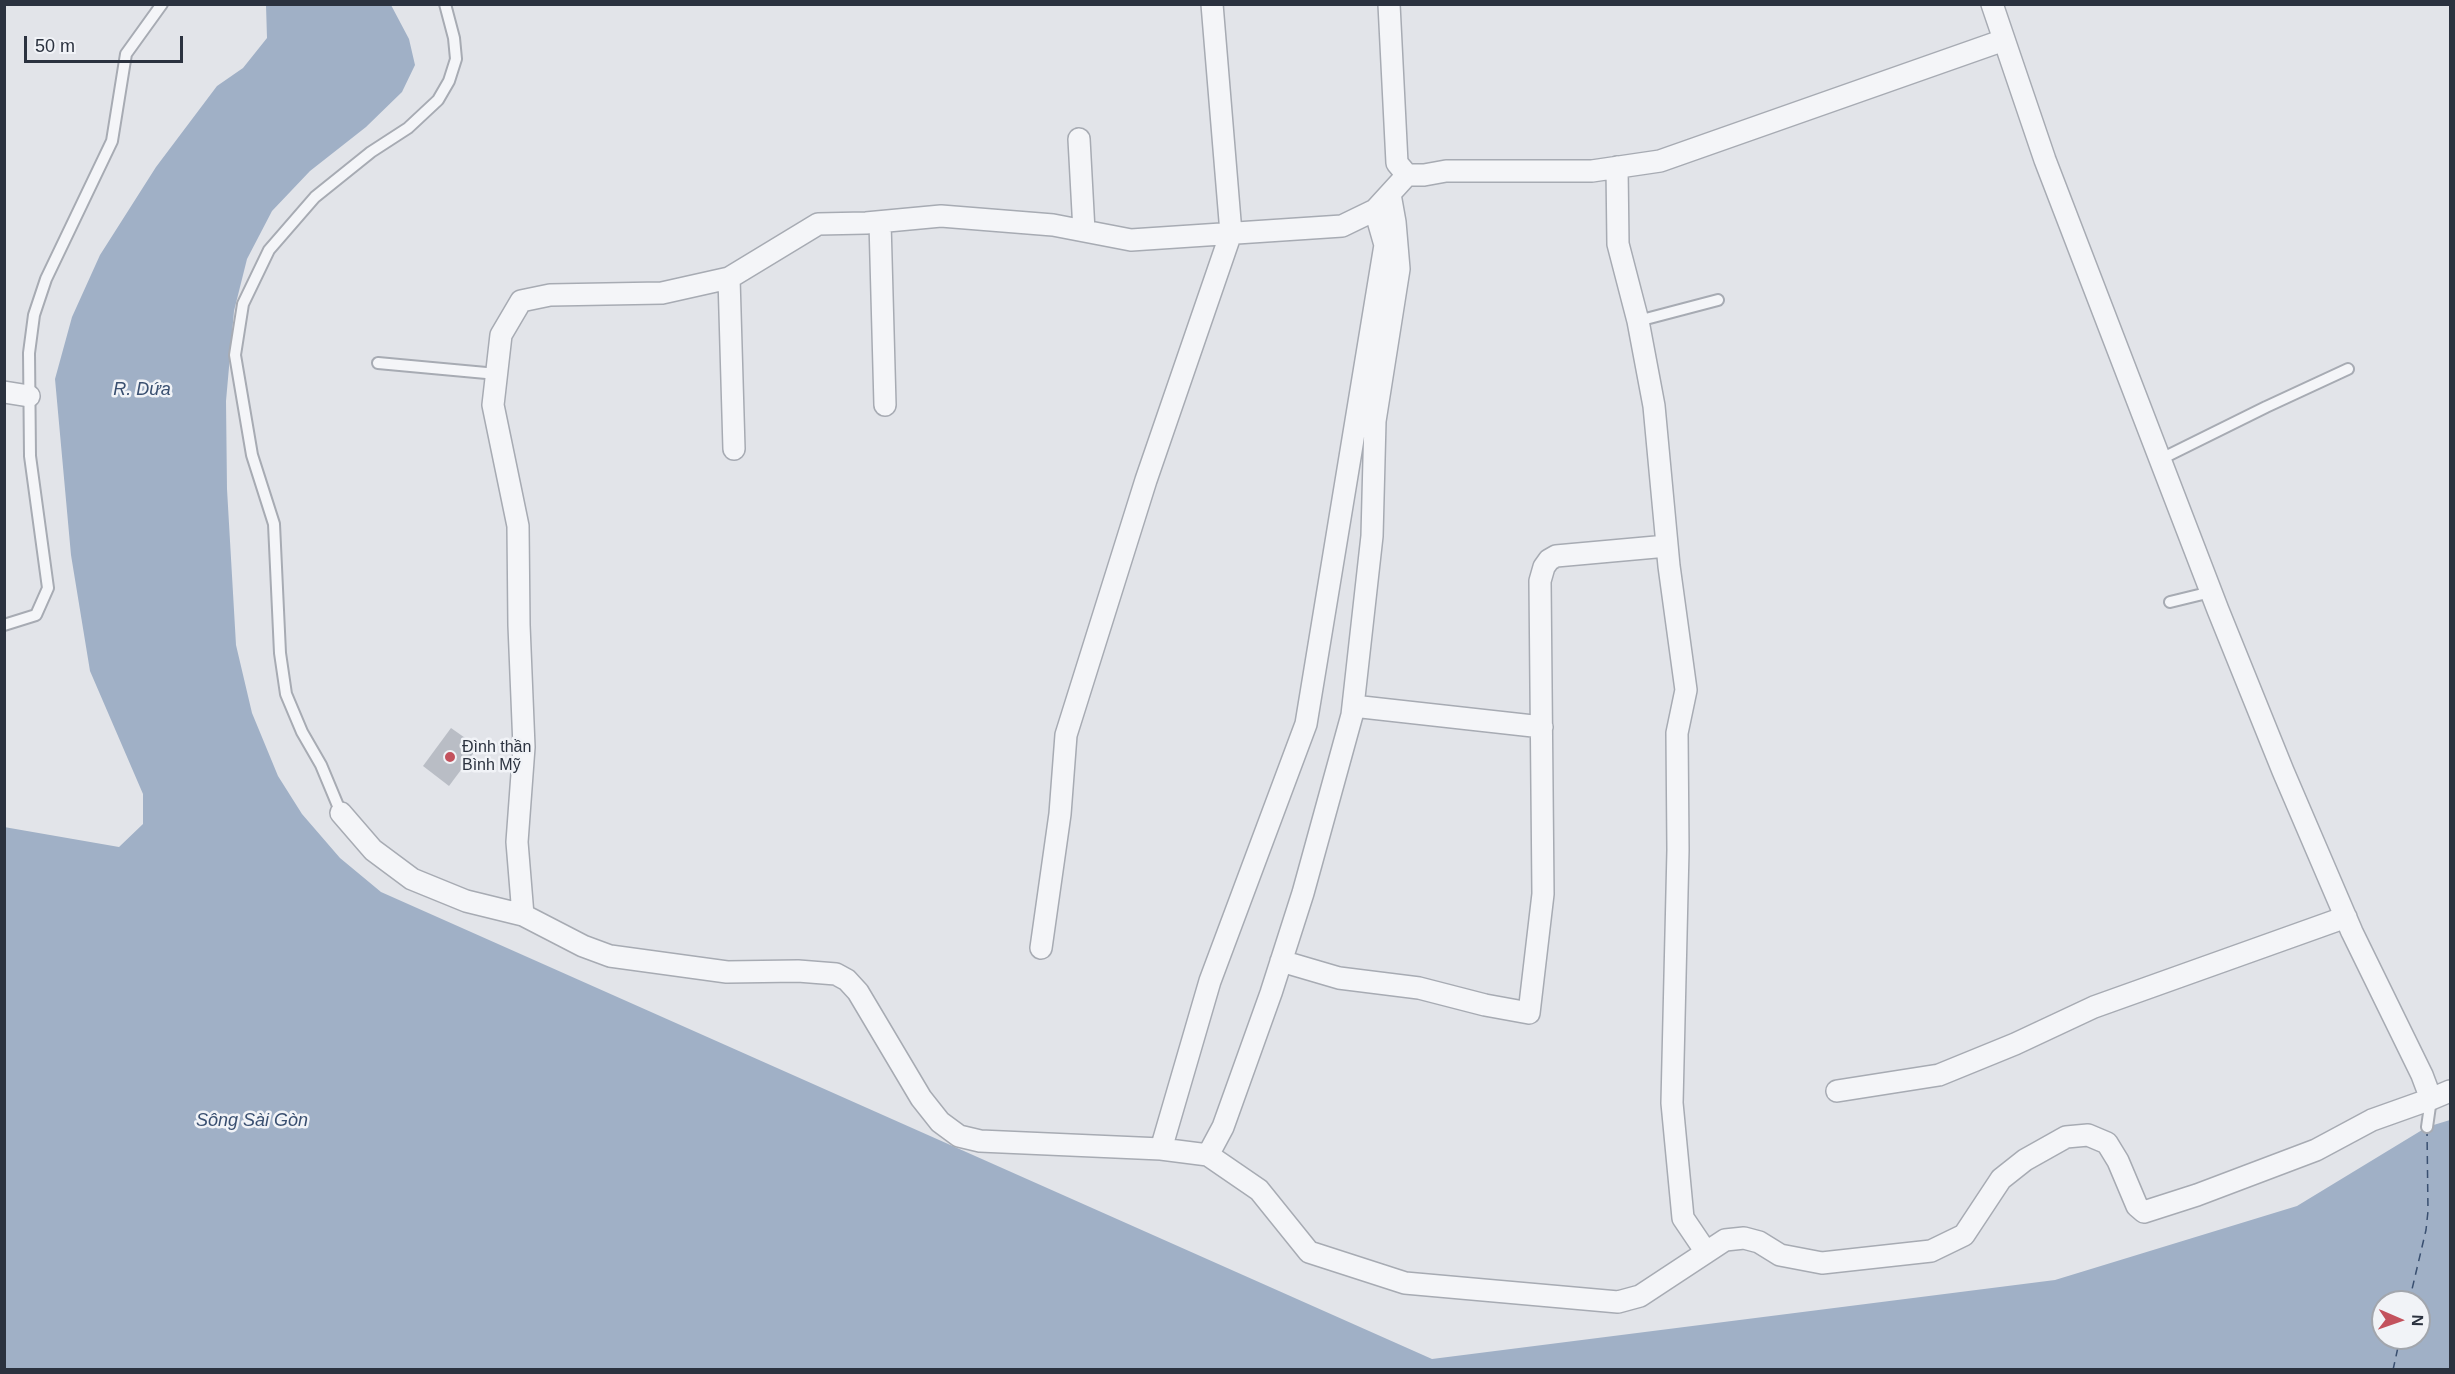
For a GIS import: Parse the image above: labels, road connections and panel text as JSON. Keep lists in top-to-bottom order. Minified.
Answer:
{"water":["R. Dứa","Sông Sài Gòn"],"places":["Đình thần Bình Mỹ"],"scale_bar":"50 m","north":"right"}
